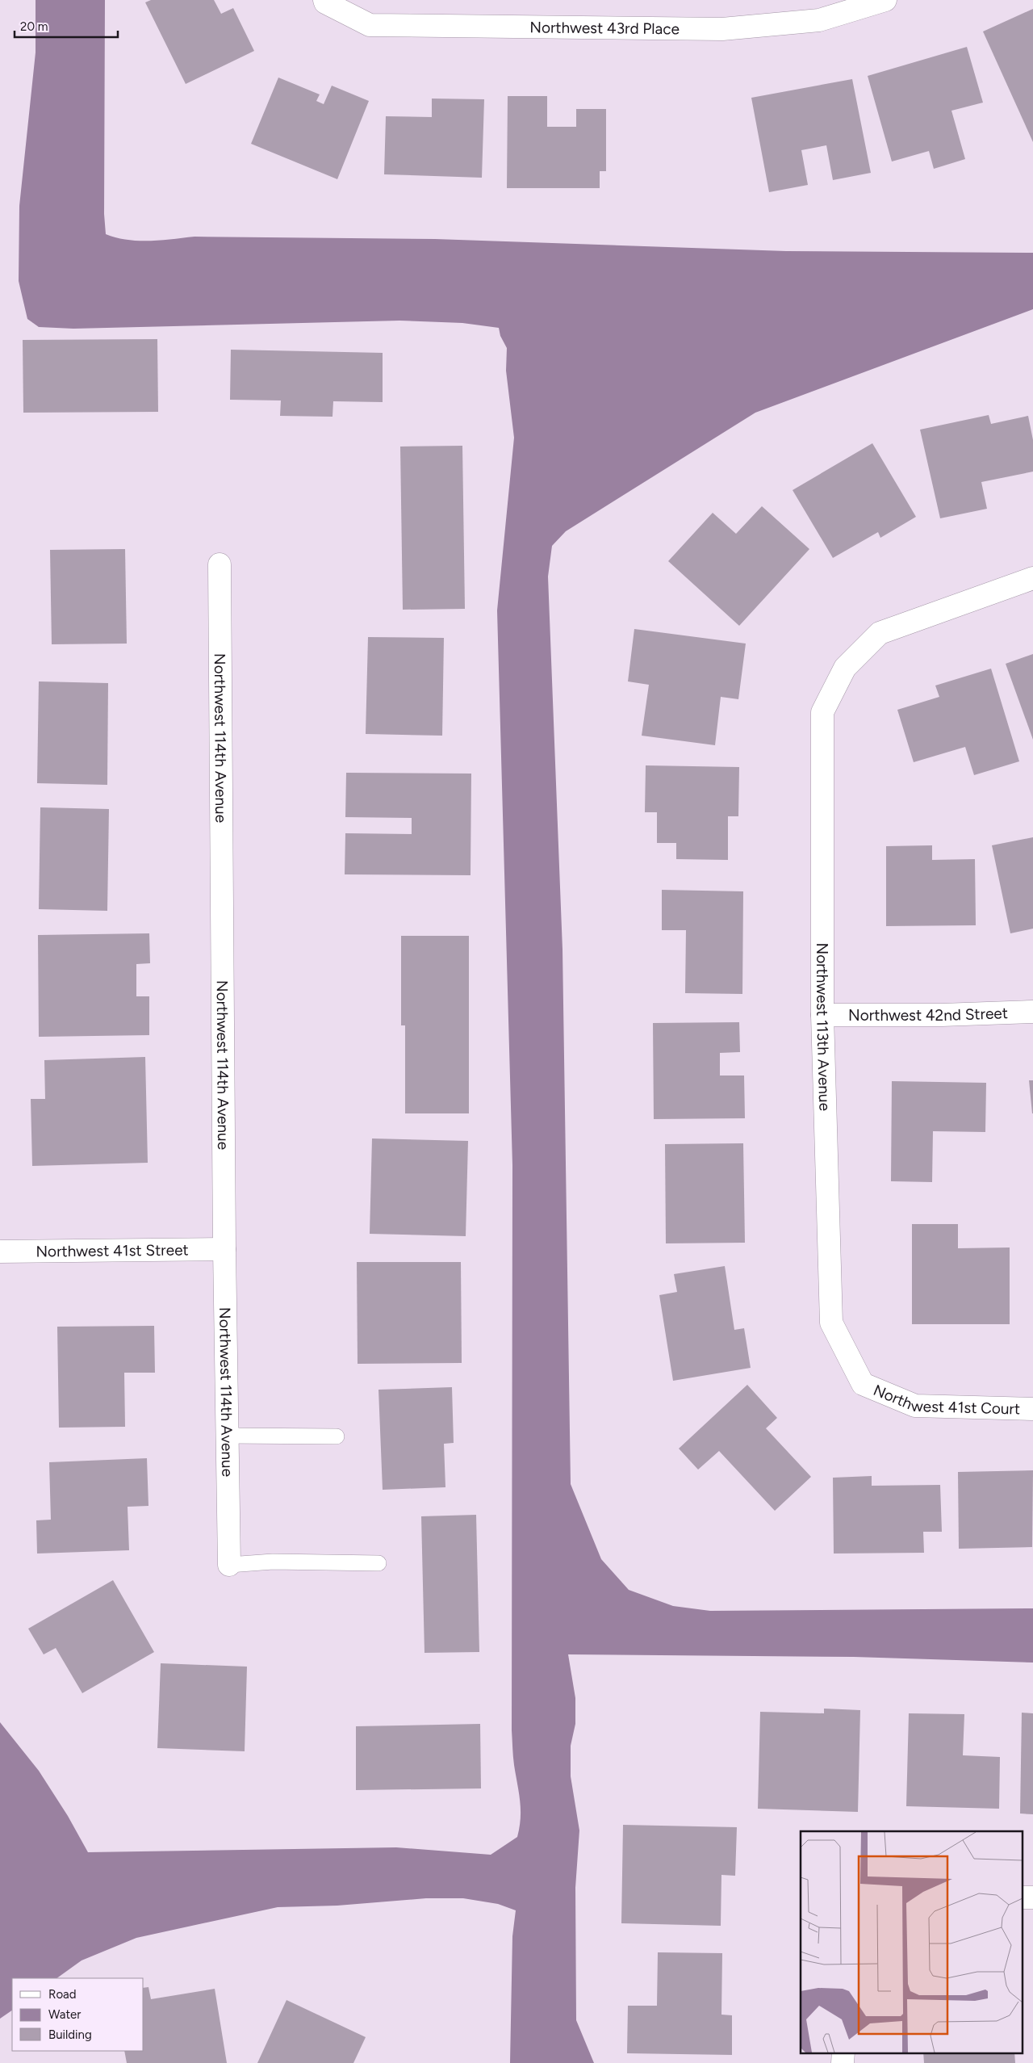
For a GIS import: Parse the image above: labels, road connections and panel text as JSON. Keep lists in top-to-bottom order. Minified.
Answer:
{"streets":{"street":["Northwest 43rd Place","Northwest 114th Avenue","Northwest 42nd Street","Northwest 113th Avenue","Northwest 41st Street","Northwest 41st Court"]},"crossings":[["Northwest 114th Avenue","Northwest 41st Street"],["Northwest 42nd Street","Northwest 113th Avenue"],["Northwest 113th Avenue","Northwest 41st Court"]],"legend":["Road","Water","Building"],"scale_bar":"20 m"}
